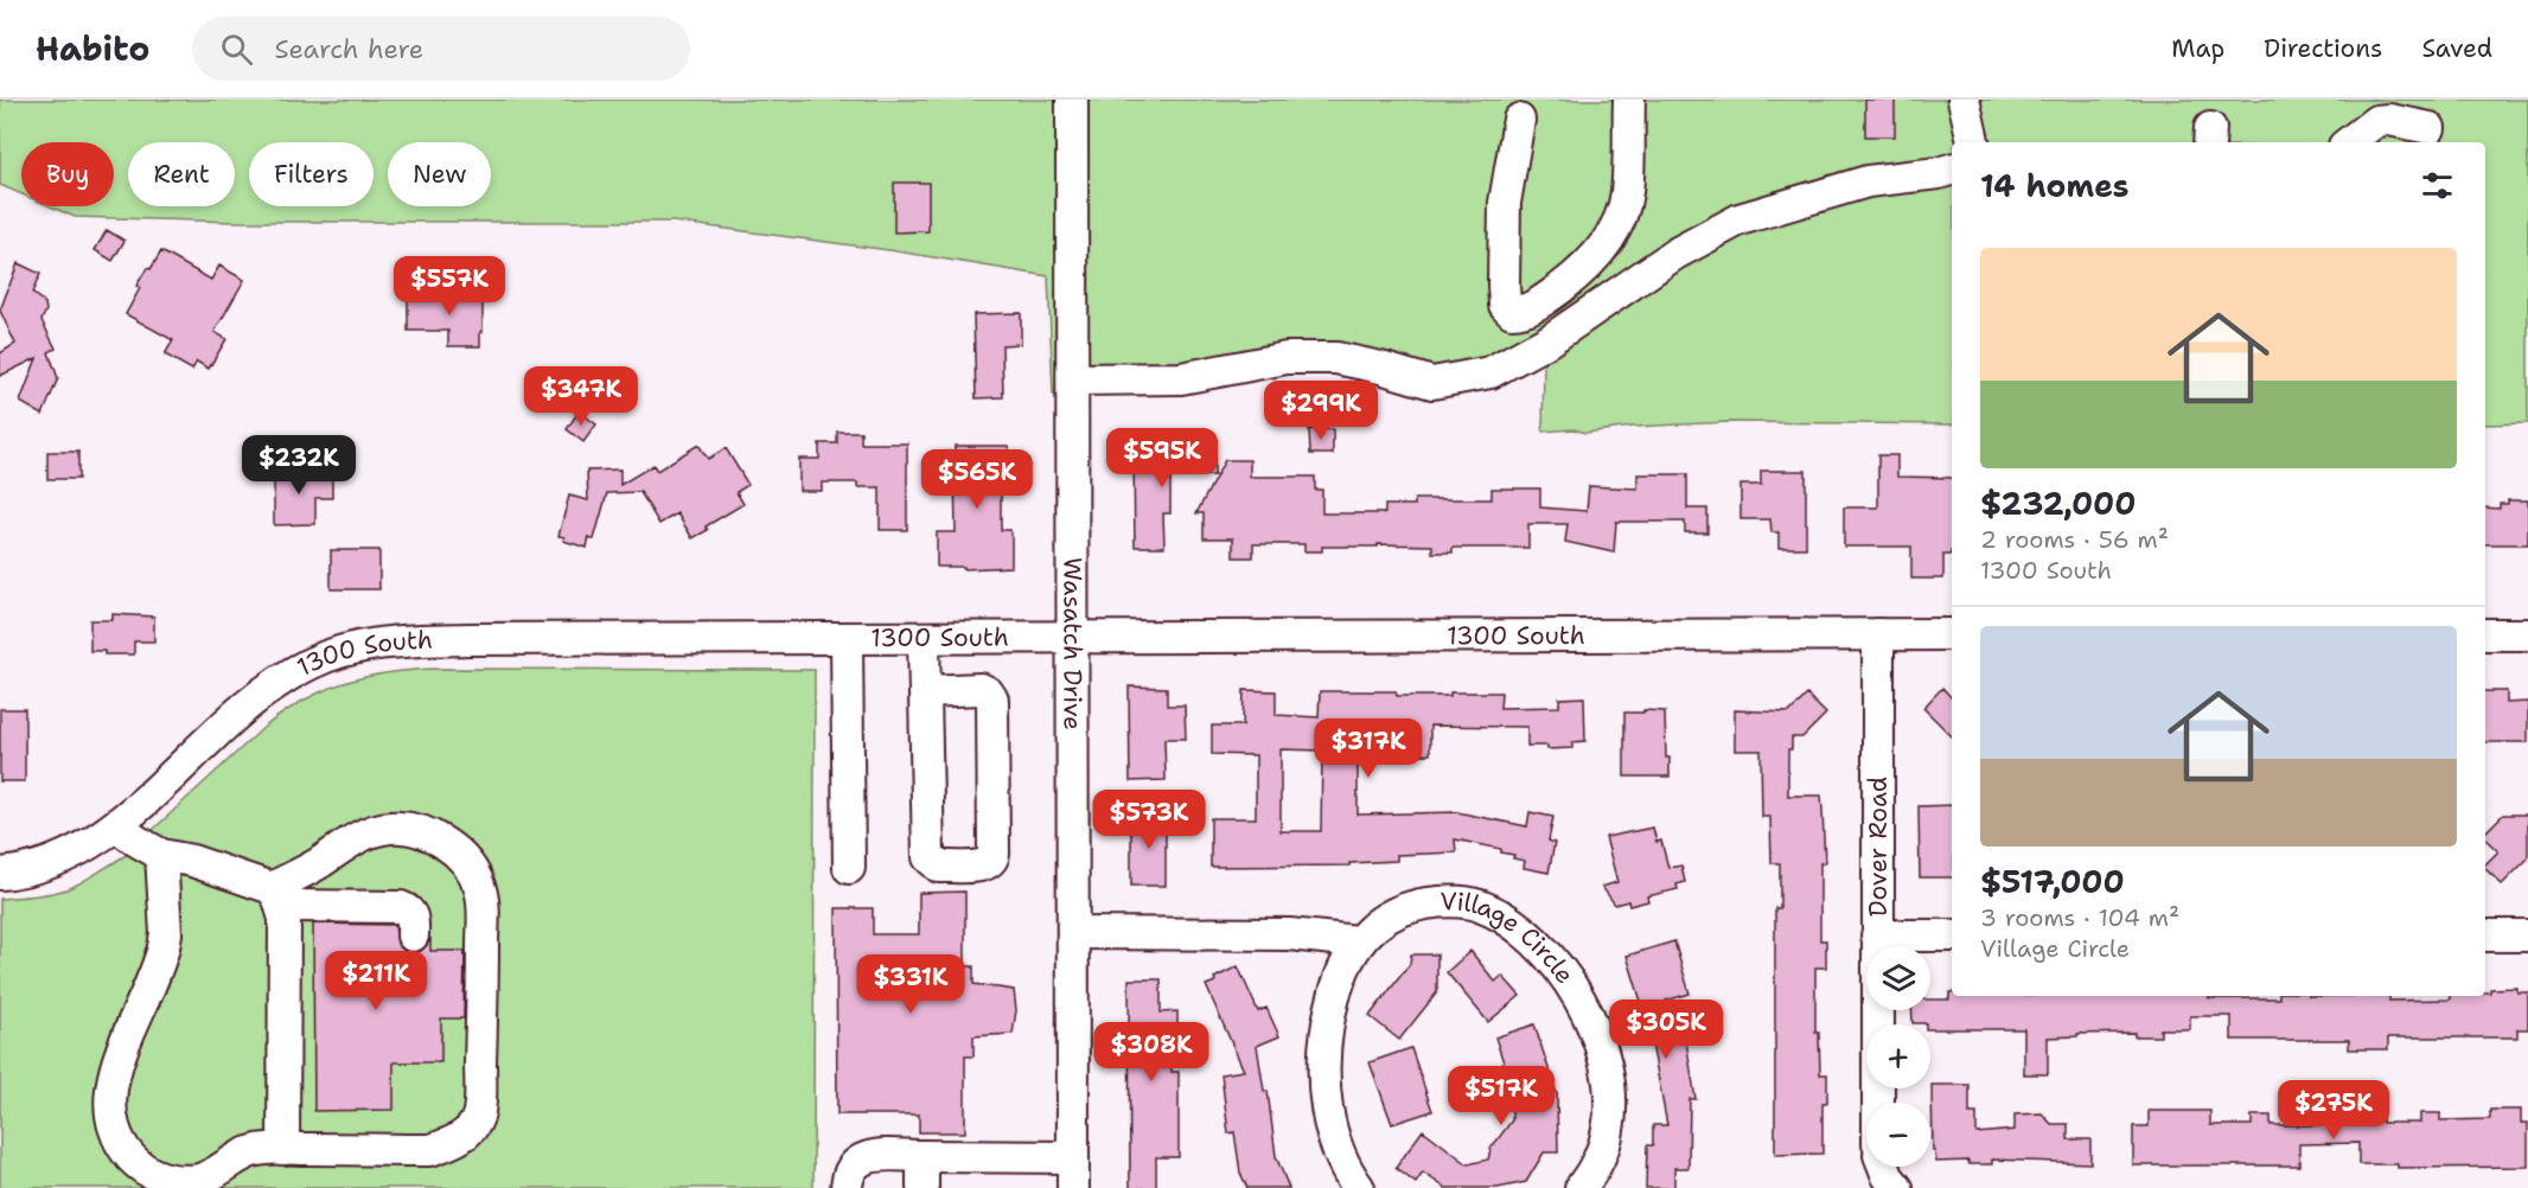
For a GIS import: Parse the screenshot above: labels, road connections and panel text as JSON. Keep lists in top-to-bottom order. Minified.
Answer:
{"streets":{"street":["1300 South","Wasatch Drive","Dover Road","Village Circle"]},"crossings":[["1300 South","Wasatch Drive"],["1300 South","Dover Road"]],"page":{"header":"Habito","search":"Search here","nav":["Map","Directions","Saved"],"chip":["Buy","Rent","Filters","New"],"heading":"14 homes","list":[{"name":"$232,000","note":"2 rooms · 56 m² · 1300 South"},{"name":"$517,000","note":"3 rooms · 104 m² · Village Circle"}],"price":["$557K","$347K","$299K","$595K","$232K","$565K","$317K","$573K","$211K","$331K","$305K","$308K","$517K","$275K"],"map_buttons":["+","−"]}}
